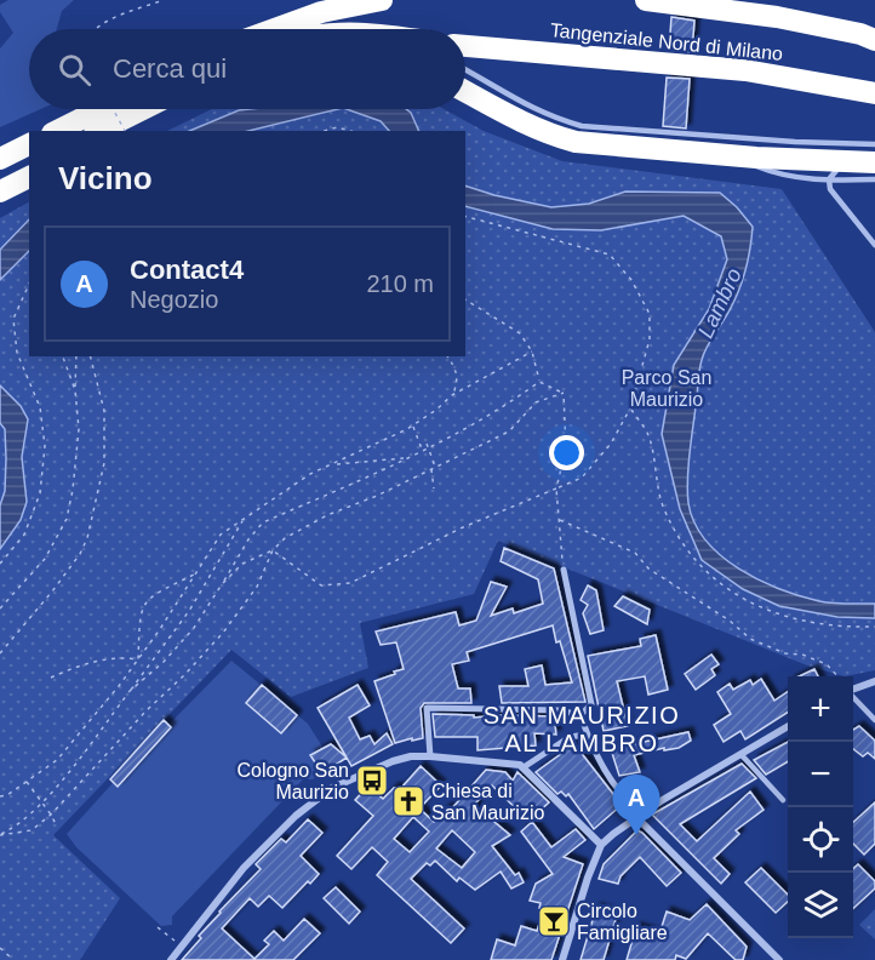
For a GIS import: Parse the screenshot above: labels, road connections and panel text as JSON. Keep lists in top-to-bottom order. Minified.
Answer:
{"streets":{"highway":["Tangenziale Nord di Milano"]},"districts":["SAN MAURIZIO AL LAMBRO"],"water":["Lambro"],"parks":["Parco San Maurizio"],"places":{"bus stop":["Cologno San Maurizio"],"church":["Chiesa di San Maurizio"],"bar":["Circolo Famigliare"]},"page":{"search":"Cerca qui","heading":"Vicino","list":[{"mark":"A","name":"Contact4","note":"Negozio","value":"210 m"}],"map_buttons":["+","−"],"pins":"A"}}
